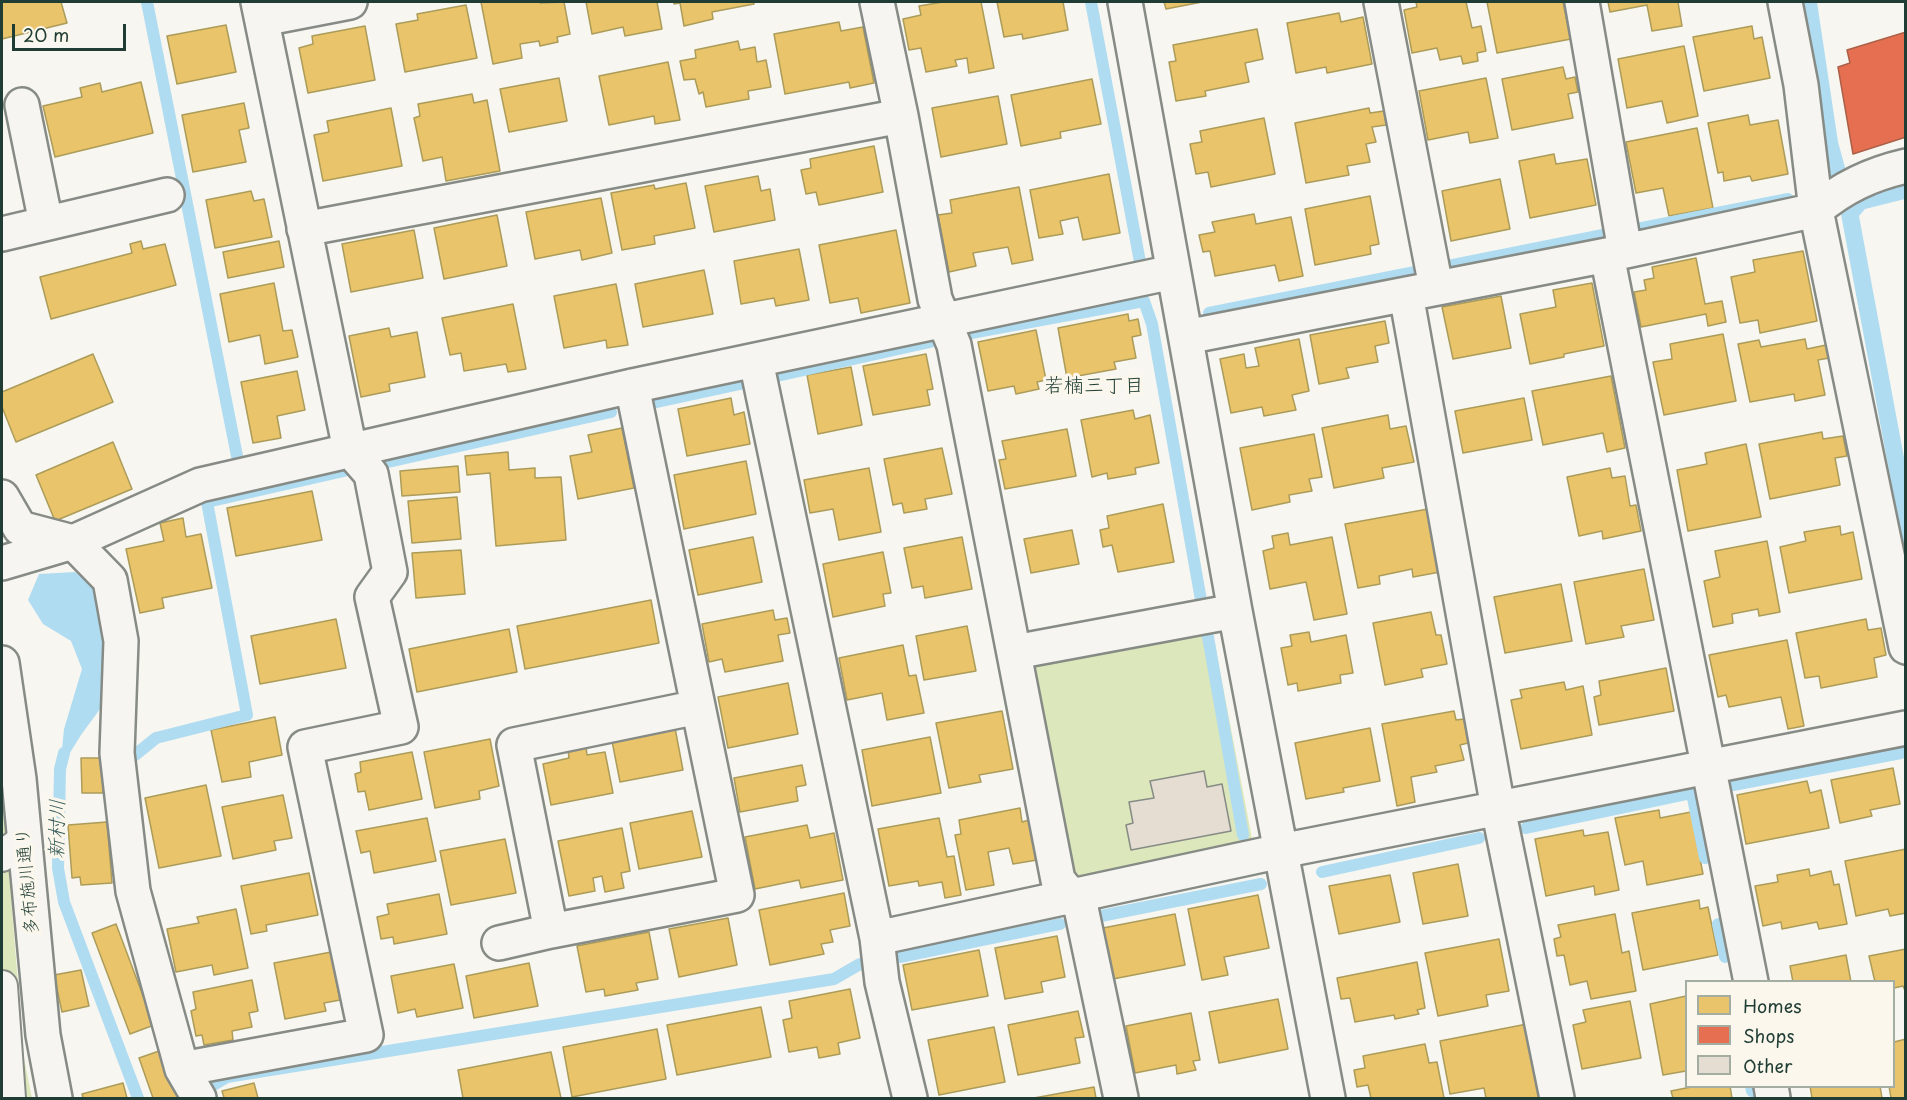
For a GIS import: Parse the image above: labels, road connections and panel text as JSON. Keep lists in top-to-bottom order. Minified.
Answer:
{"streets":{"street":["多布施川通り"]},"districts":["若楠三丁目"],"water":["新村川"],"legend":["Homes","Shops","Other"],"scale_bar":"20 m"}
